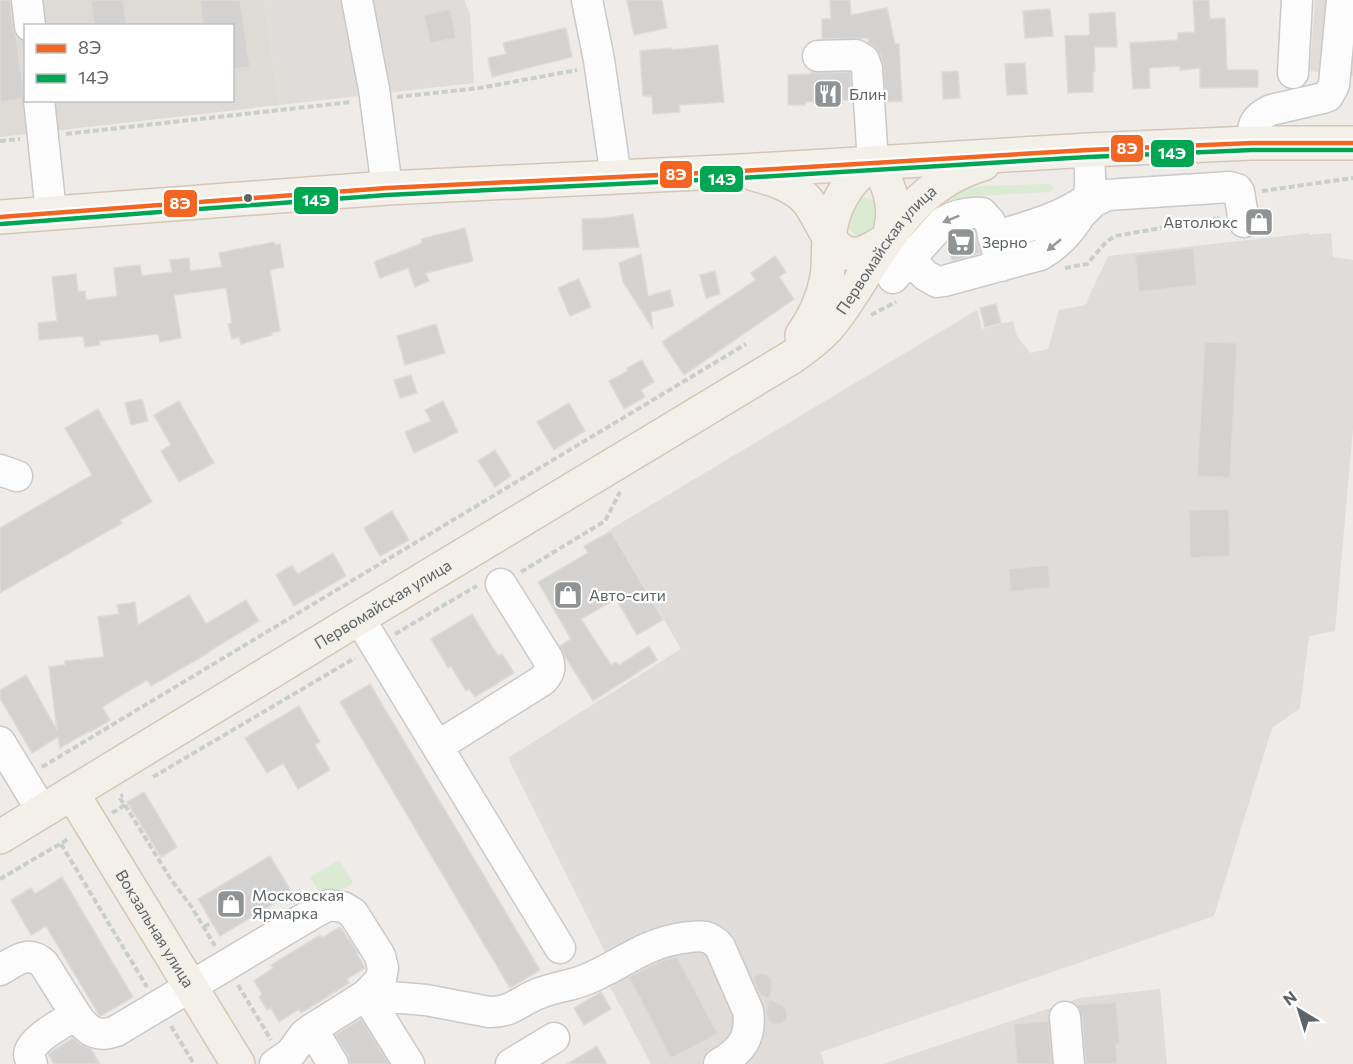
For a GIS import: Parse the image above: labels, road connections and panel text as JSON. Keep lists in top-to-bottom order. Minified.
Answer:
{"streets":{"main road":["Первомайская улица","Вокзальная улица"]},"crossings":[["Первомайская улица","Вокзальная улица"]],"places":{"restaurant":["Блин"],"shop":["Автолюкс","Авто-сити","Московская Ярмарка"],"supermarket":["Зерно"]},"lines":["transit line 8Э","transit line 14Э"],"legend":["8Э","14Э"],"north":"top left"}
